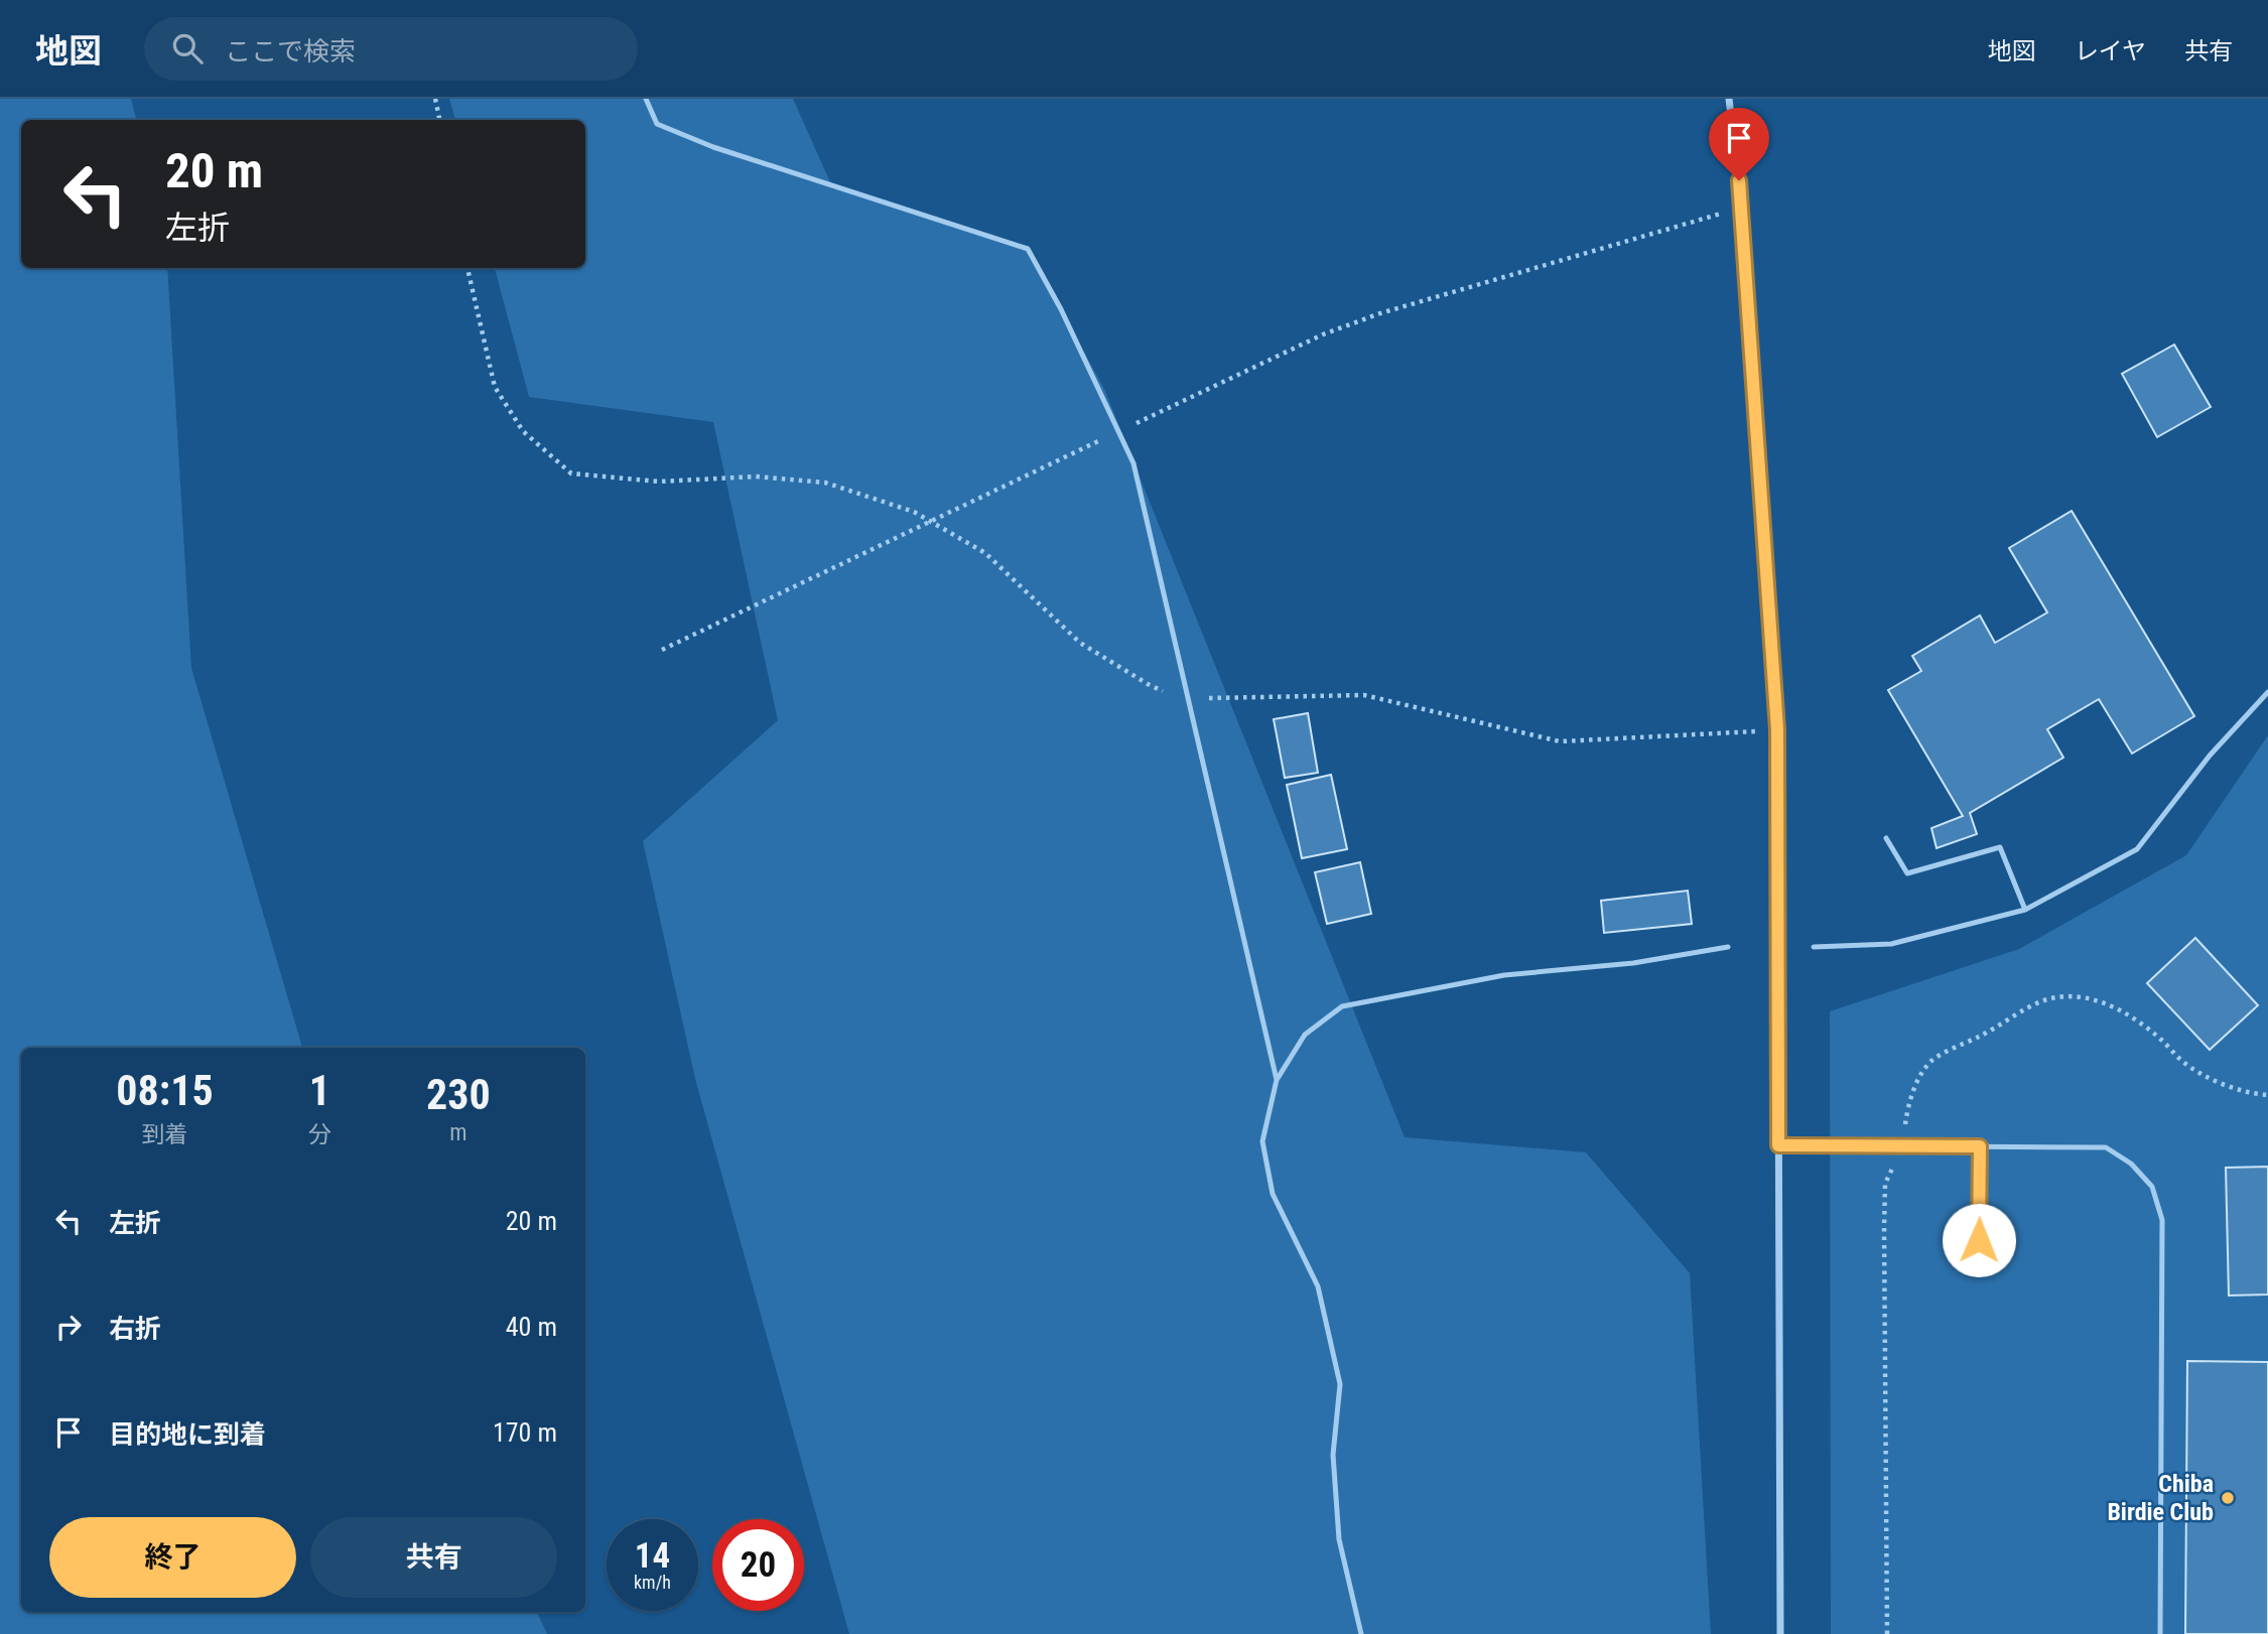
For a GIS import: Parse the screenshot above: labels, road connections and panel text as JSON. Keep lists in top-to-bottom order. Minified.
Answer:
{"places":["Chiba Birdie Club"],"page":{"header":"地図","search":"ここで検索","nav":["地図","レイヤ","共有"],"turn":["20 m","左折"],"eta":["08:15","到着","1","分","230","m"],"list":[{"name":"左折","value":"20 m"},{"name":"右折","value":"40 m"},{"name":"目的地に到着","value":"170 m"}],"buttons":["終了","共有"],"speed":"14 km/h","limit":"20"}}
